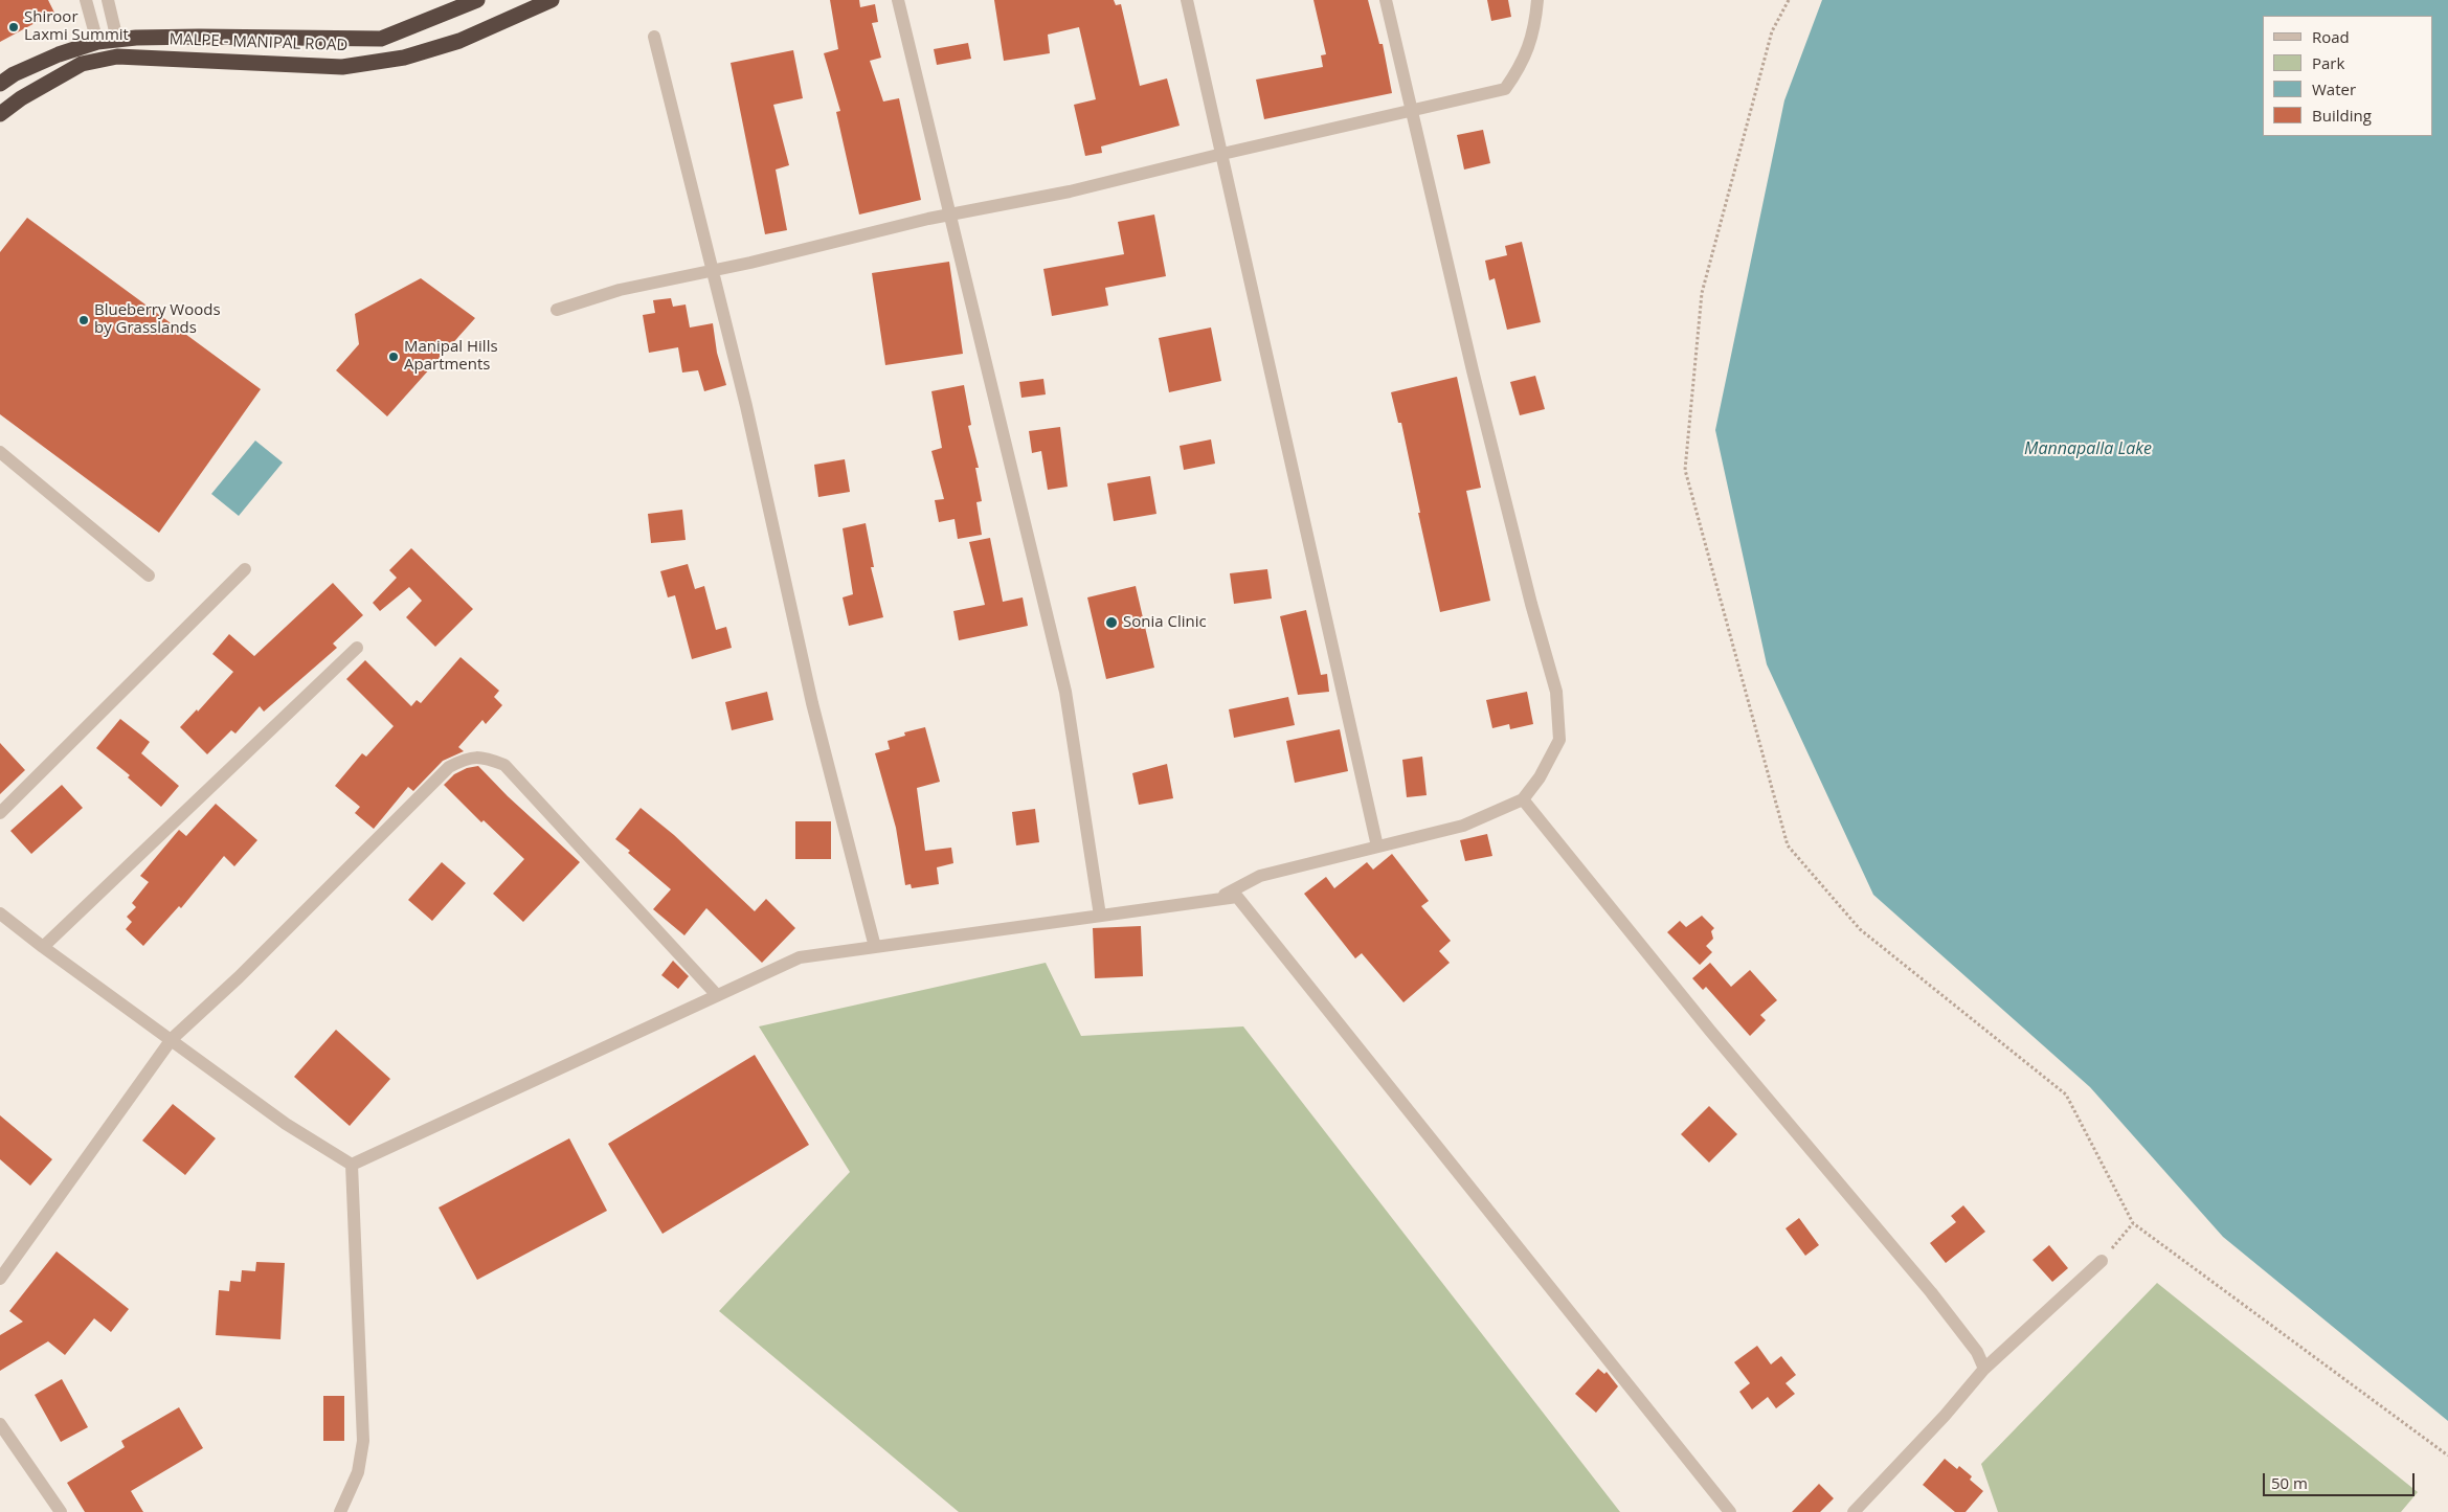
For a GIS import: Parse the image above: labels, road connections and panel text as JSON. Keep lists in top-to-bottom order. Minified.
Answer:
{"streets":{"highway":["MALPE - MANIPAL ROAD"]},"water":["Mannapalla Lake"],"places":["Shiroor Laxmi Summit","Blueberry Woods by Grasslands","Manipal Hills Apartments","Sonia Clinic"],"legend":["Road","Park","Water","Building"],"scale_bar":"50 m"}
